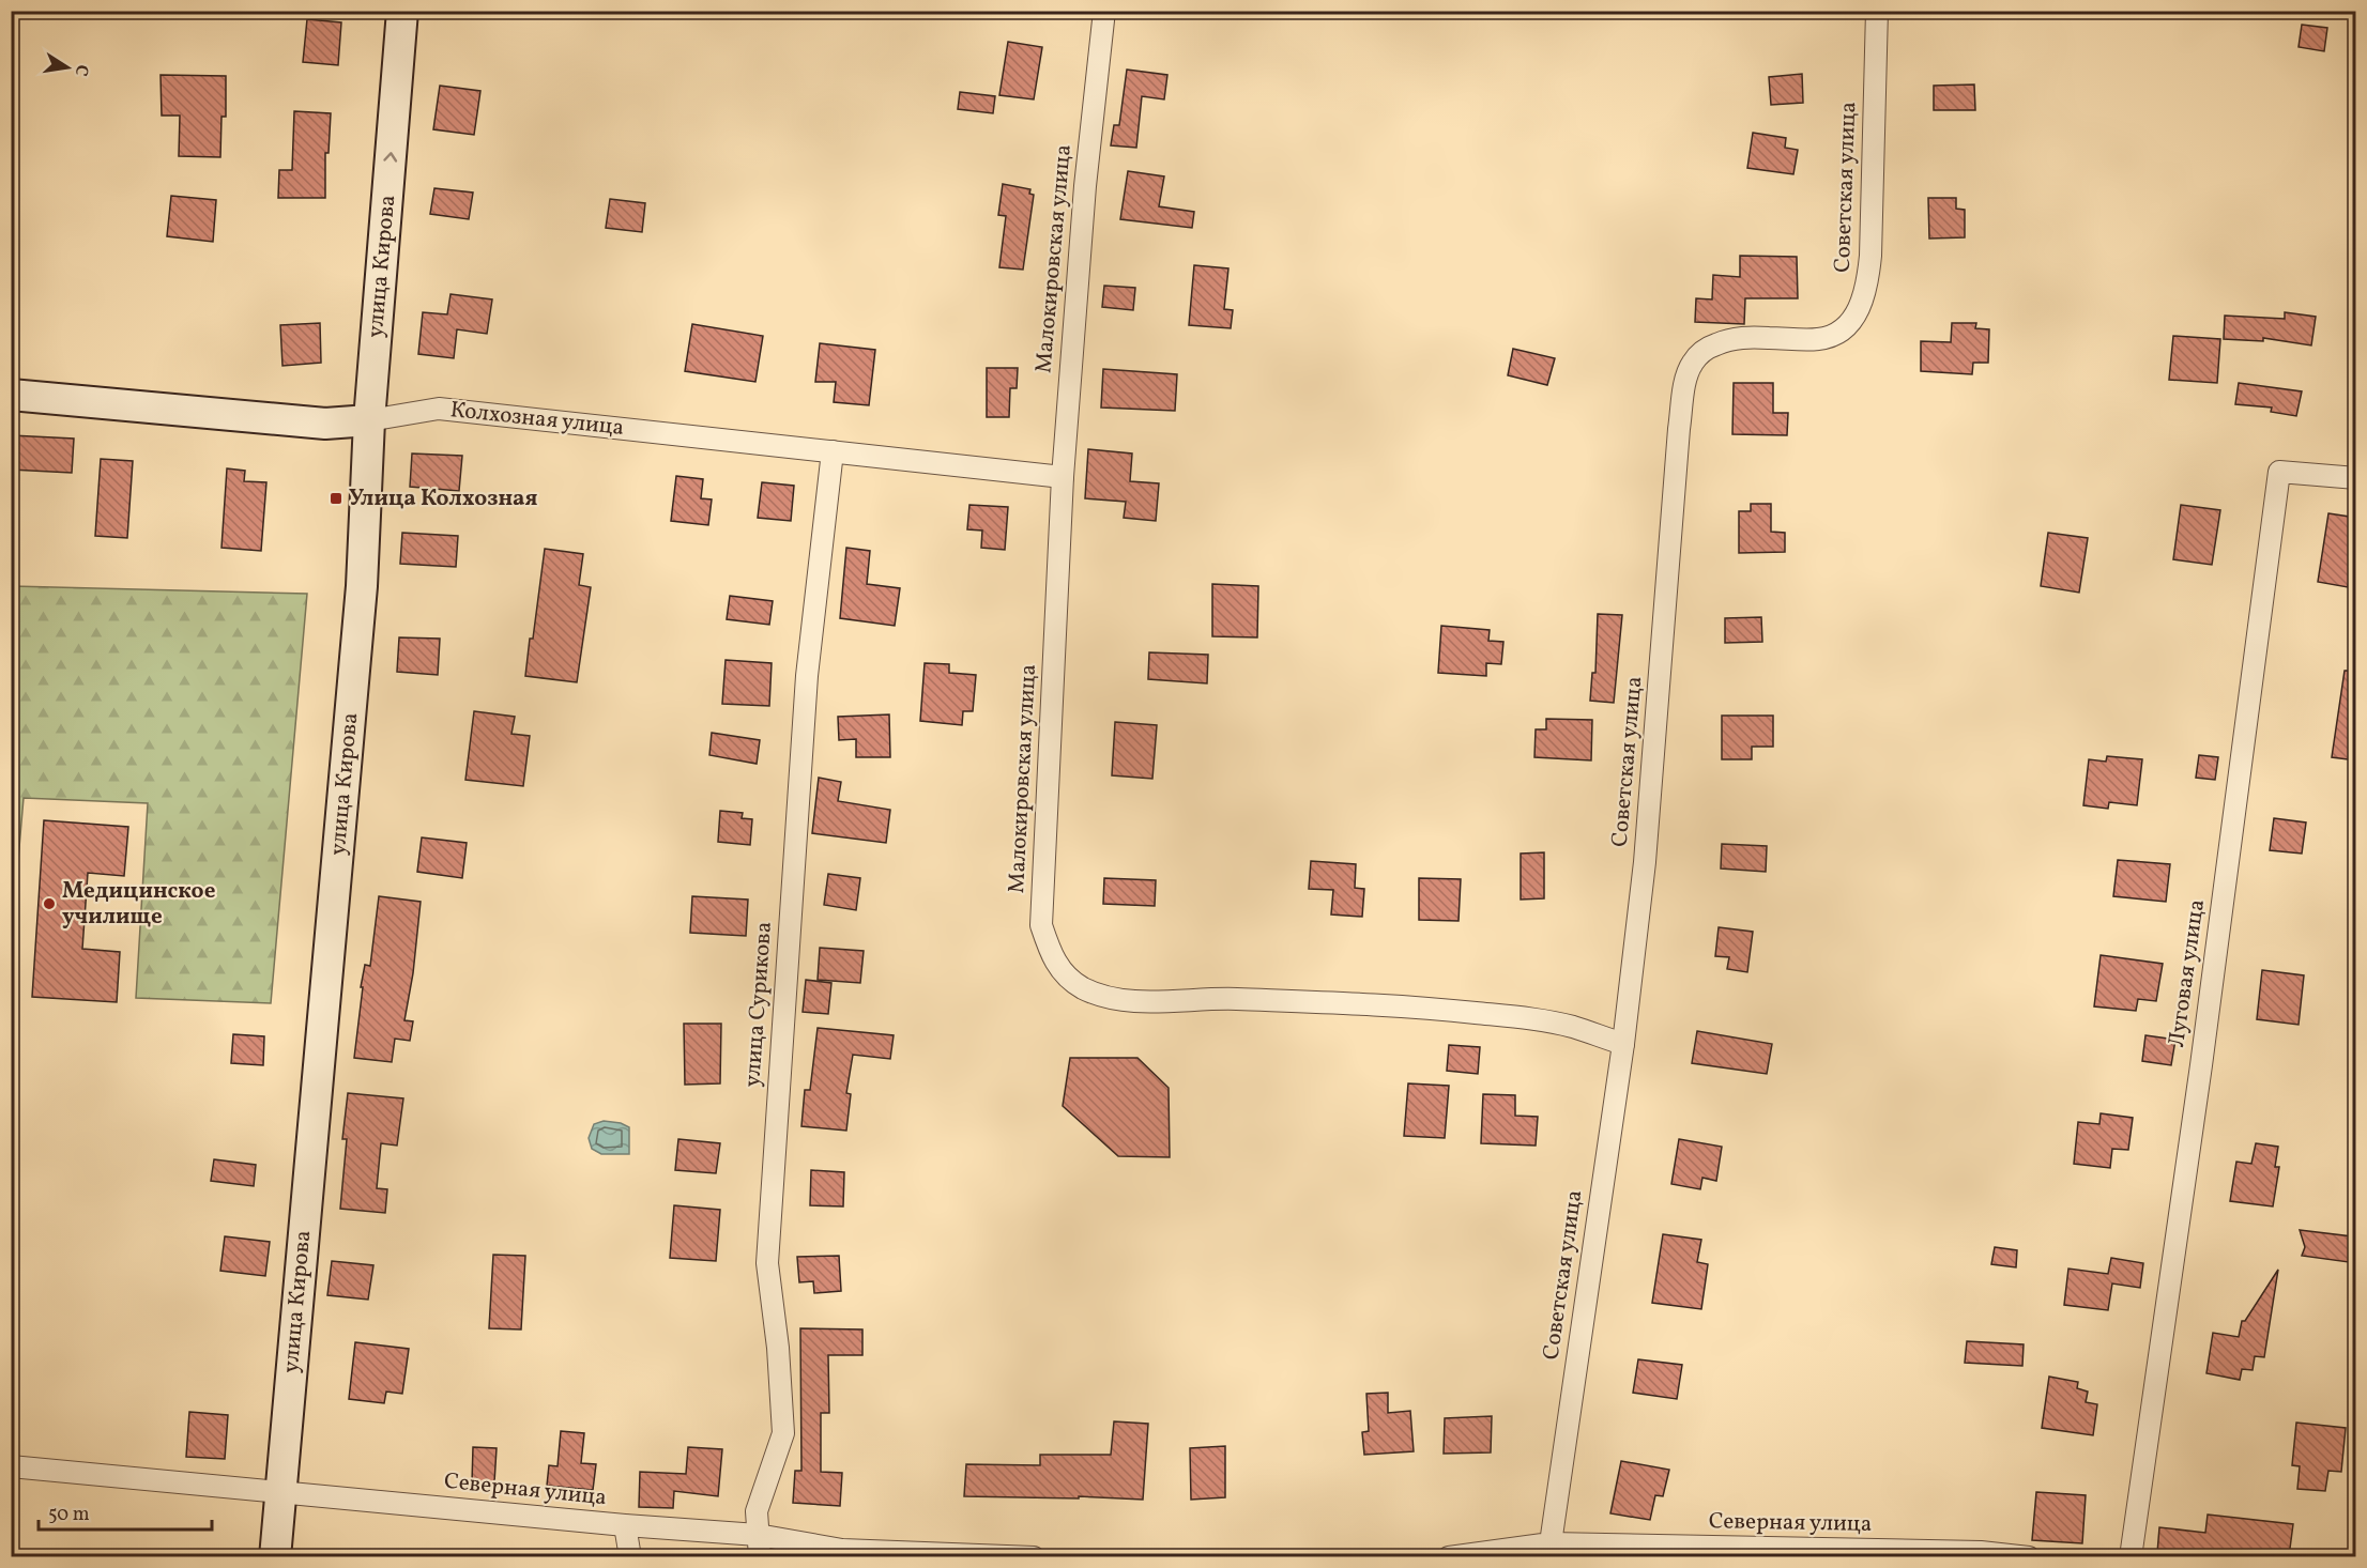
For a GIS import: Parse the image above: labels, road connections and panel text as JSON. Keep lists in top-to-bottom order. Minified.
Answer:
{"streets":{"street":["Советская улица","Малокировская улица","улица Кирова","Колхозная улица","Луговая улица","улица Сурикова","Северная улица"]},"crossings":[["Советская улица","Малокировская улица"],["Советская улица","Северная улица"],["Малокировская улица","Колхозная улица"],["улица Кирова","Колхозная улица"],["улица Кирова","Северная улица"],["Колхозная улица","улица Сурикова"],["улица Сурикова","Северная улица"]],"places":{"transit":["Улица Колхозная"],"other":["Медицинское училище"]},"scale_bar":"50 m","north":"right"}
